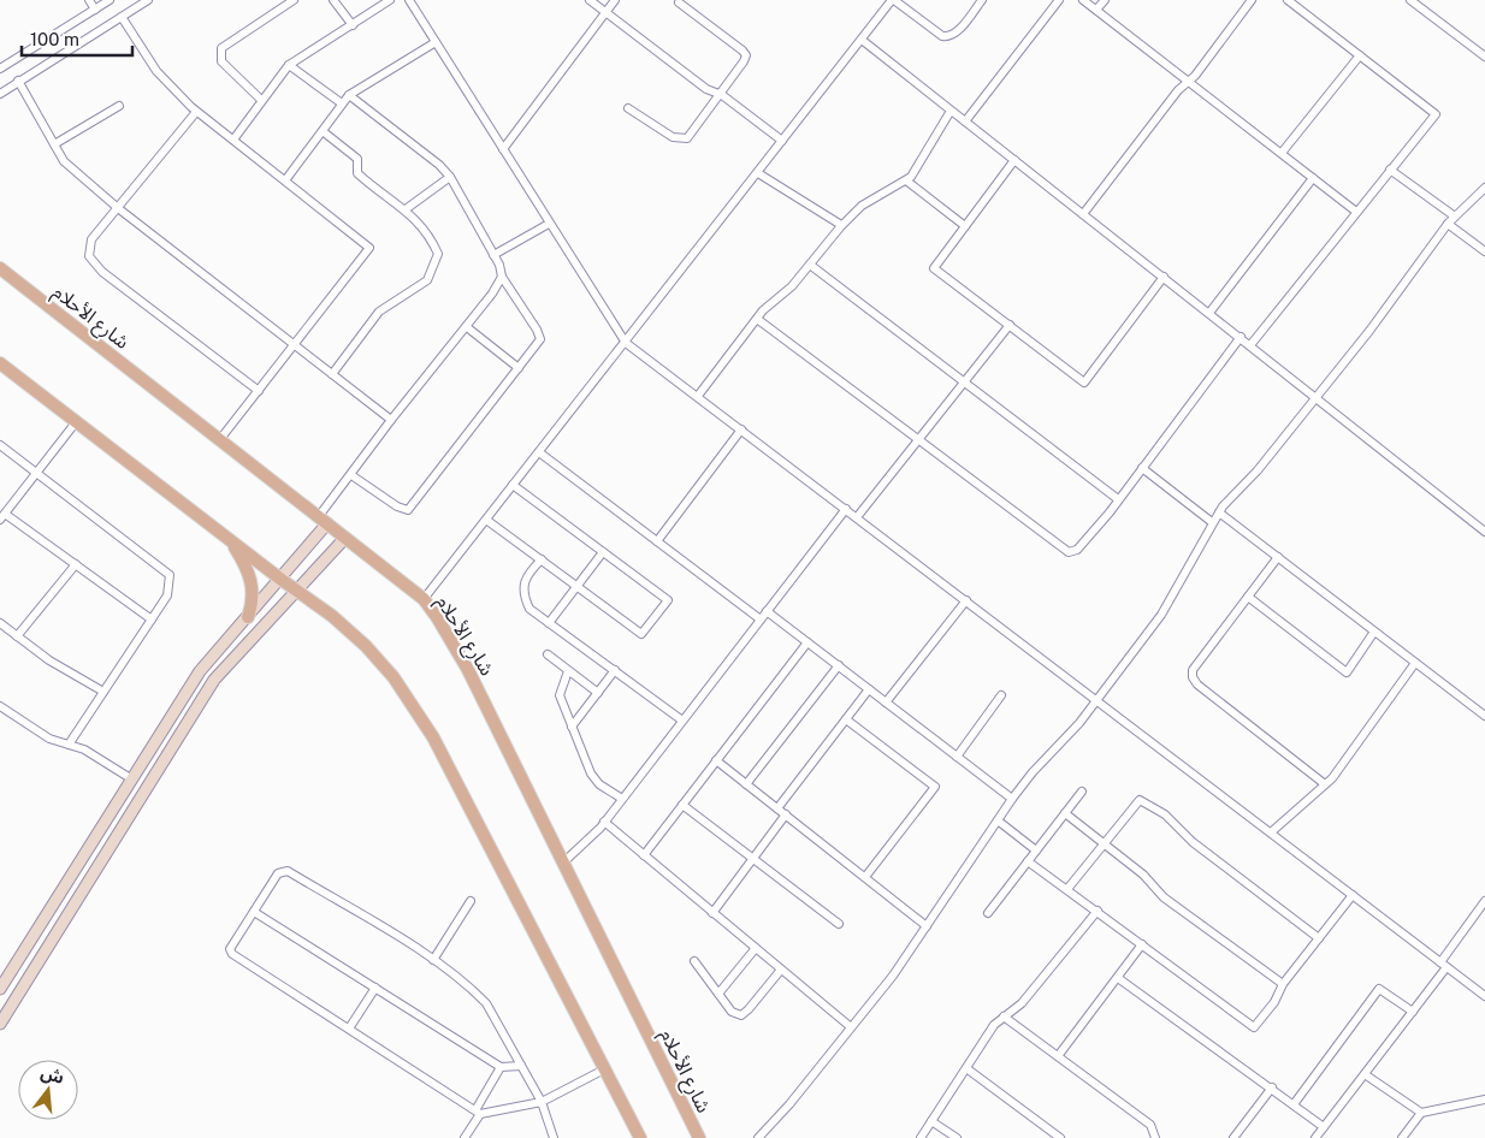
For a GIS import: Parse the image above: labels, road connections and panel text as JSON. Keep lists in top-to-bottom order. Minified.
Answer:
{"streets":{"main road":["شارع الأحلام"]},"scale_bar":"100 m","north":"top"}
